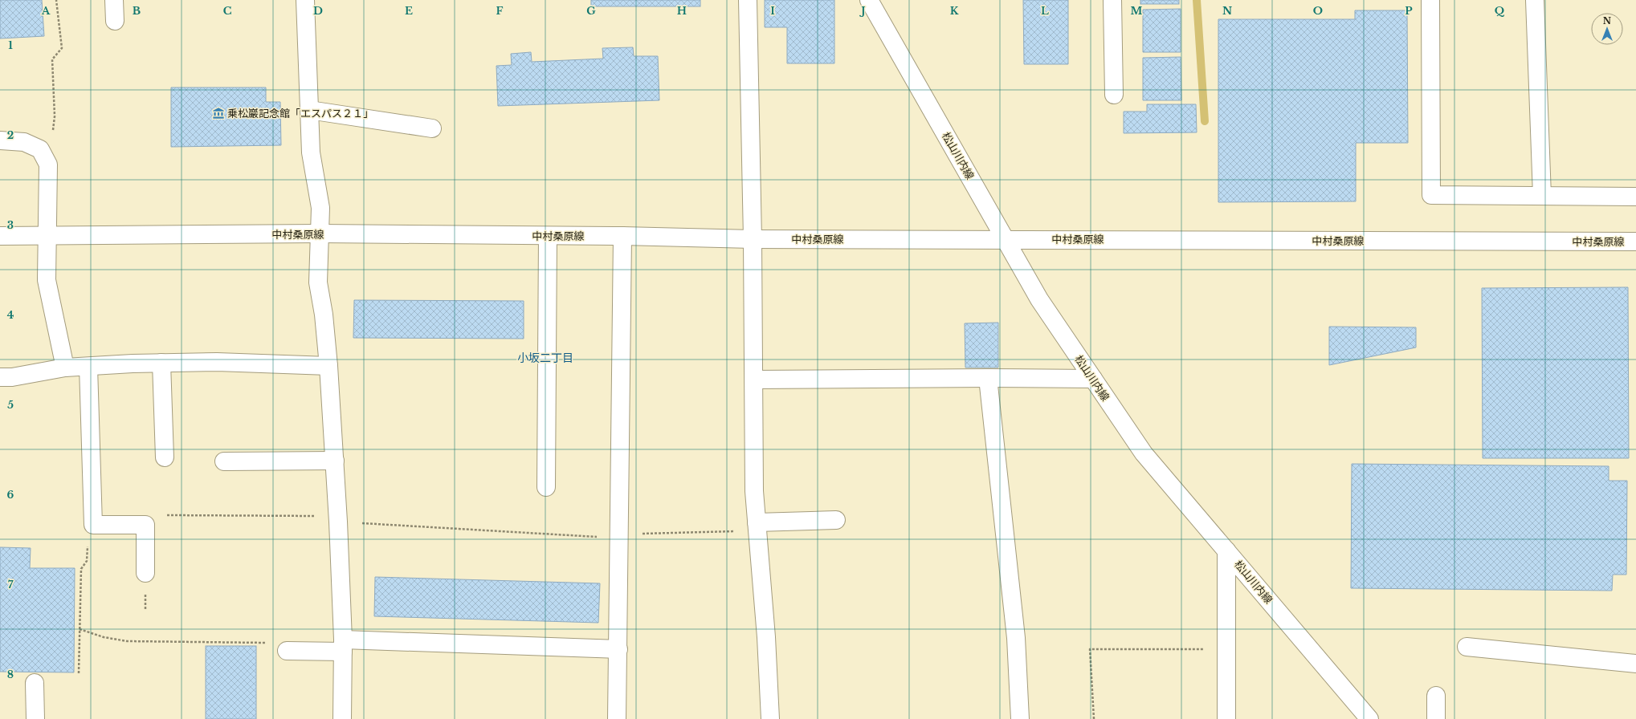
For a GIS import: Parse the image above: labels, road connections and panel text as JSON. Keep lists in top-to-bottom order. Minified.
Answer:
{"streets":{"street":["松山川内線","中村桑原線"]},"crossings":[["松山川内線","中村桑原線"]],"districts":["小坂二丁目"],"places":{"museum":["乗松巖記念館「エスパス２１」"]},"north":"top","grid":{"columns":["A","B","C","D","E","F","G","H","I","J","K","L","M","N","O","P","Q"],"rows":["1","2","3","4","5","6","7","8"]}}
